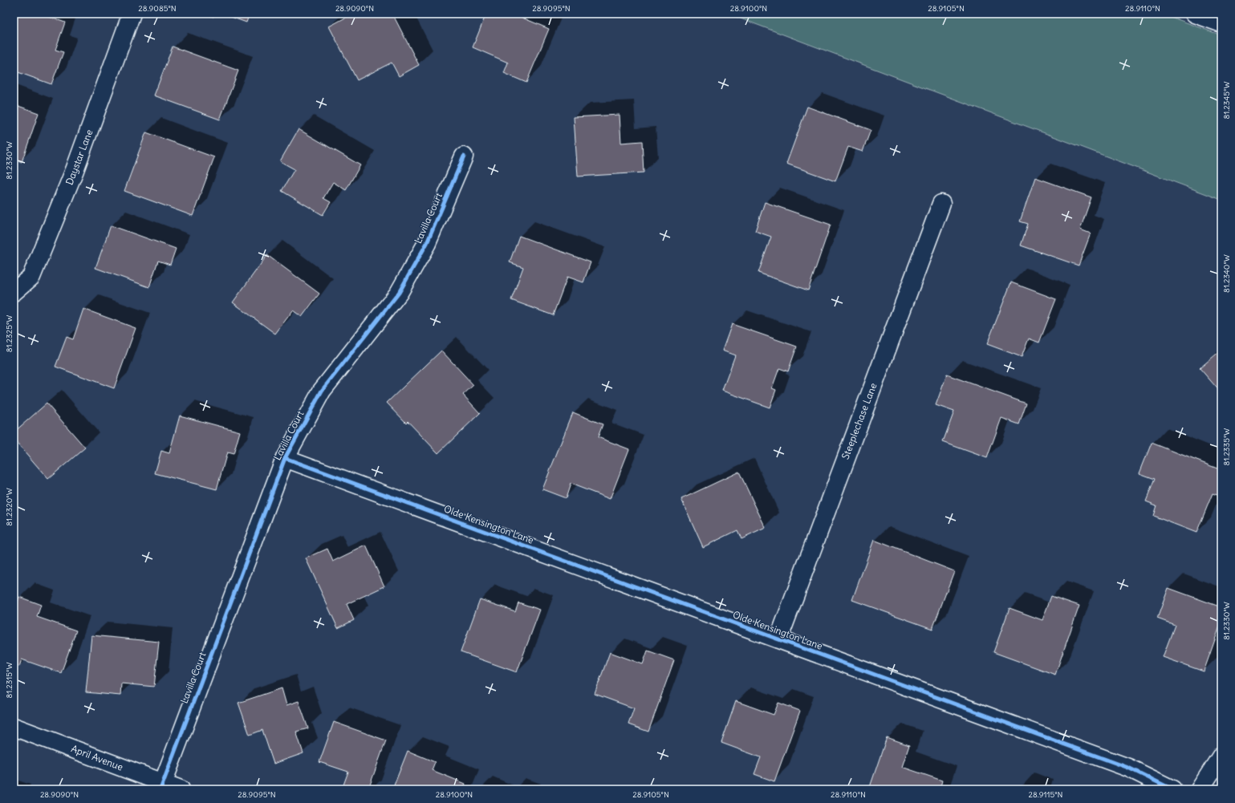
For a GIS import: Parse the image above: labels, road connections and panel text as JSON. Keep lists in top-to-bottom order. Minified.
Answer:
{"streets":{"street":["Daystar Lane","Lavilla Court","Steeplechase Lane","Olde Kensington Lane","April Avenue"]},"crossings":[["Lavilla Court","Olde Kensington Lane"],["Lavilla Court","April Avenue"],["Steeplechase Lane","Olde Kensington Lane"]],"coordinates":["28.9085°N","28.9090°N","28.9095°N","28.9100°N","28.9105°N","28.9110°N","81.2345°W","81.2330°W","81.2340°W","81.2325°W","81.2335°W","81.2320°W","81.2315°W","28.9115°N"]}
